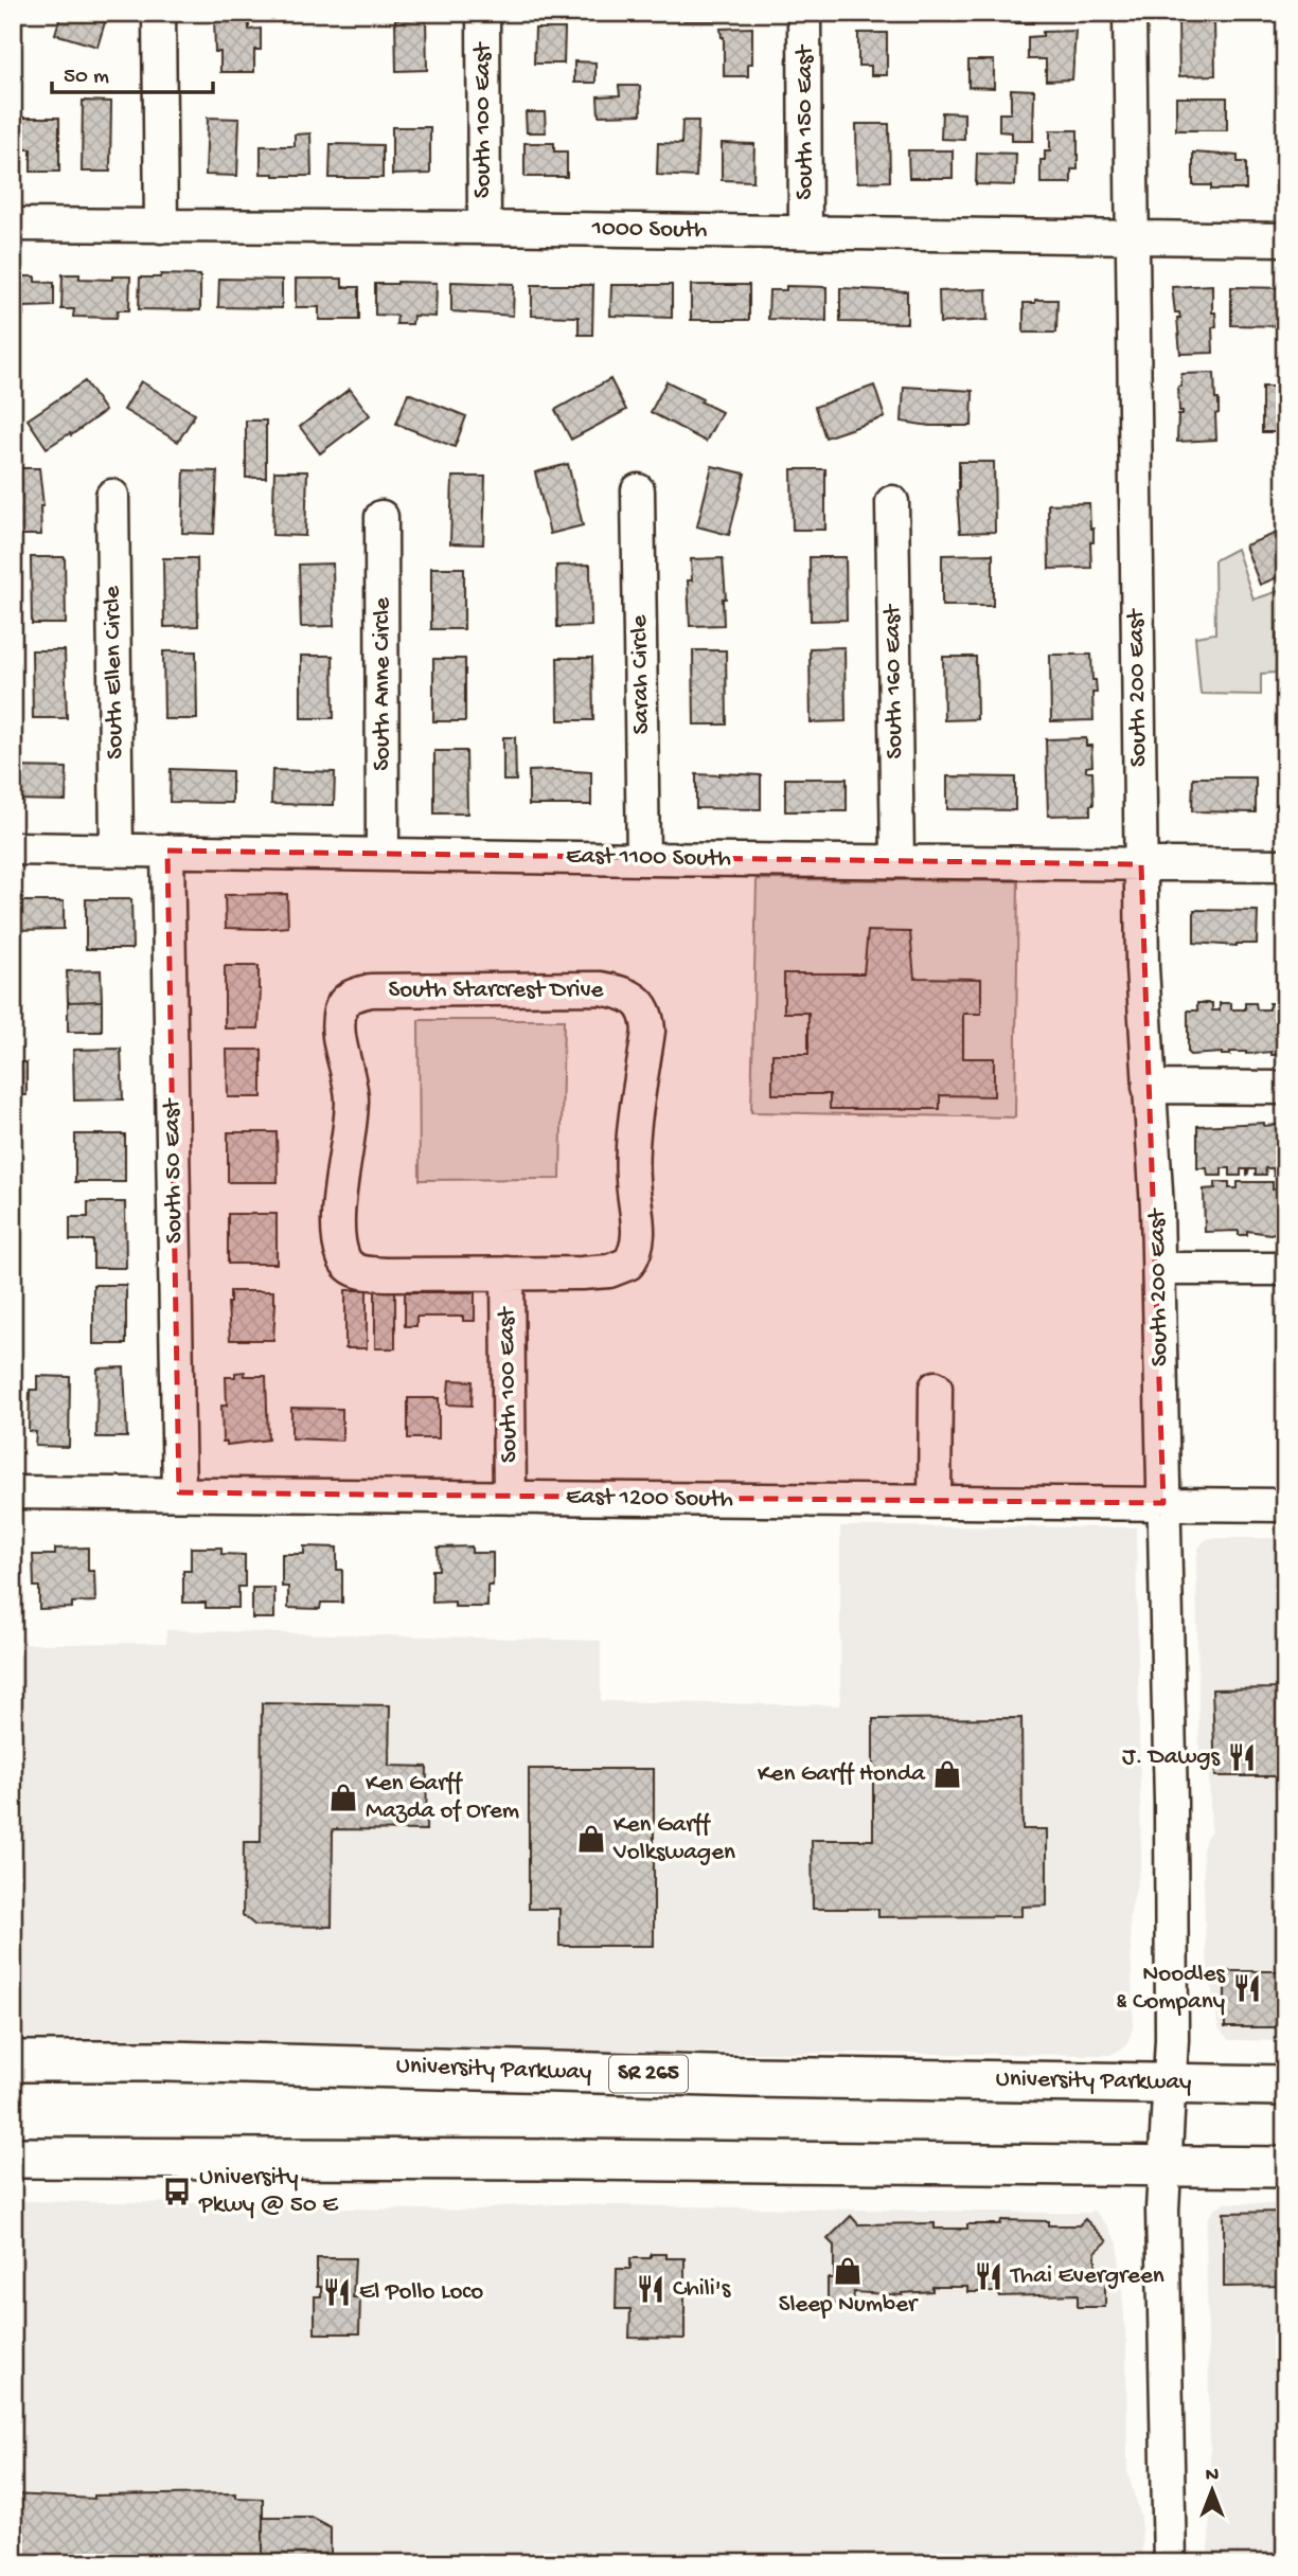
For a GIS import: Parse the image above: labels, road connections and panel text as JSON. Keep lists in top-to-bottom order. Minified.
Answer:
{"streets":{"main road":["University Parkway","SR 265"],"street":["South 100 East","South 150 East","1000 South","South Ellen Circle","Sarah Circle","South 160 East","South Anne Circle","South 200 East","East 1100 South","South Starcrest Drive","South 50 East","East 1200 South"]},"crossings":[["South 100 East","1000 South"],["South 100 East","South Starcrest Drive"],["South 100 East","East 1200 South"],["South 150 East","1000 South"],["1000 South","South 200 East"],["South Ellen Circle","East 1100 South"],["Sarah Circle","East 1100 South"],["South 160 East","East 1100 South"],["South Anne Circle","East 1100 South"],["South 200 East","East 1100 South"],["South 200 East","East 1200 South"],["South 200 East","University Parkway"],["East 1100 South","South 50 East"],["South 50 East","East 1200 South"]],"places":{"restaurant":["J. Dawgs","Noodles & Company","Thai Evergreen","Chili's","El Pollo Loco"],"shop":["Ken Garff Honda","Ken Garff Mazda of Orem","Ken Garff Volkswagen","Sleep Number"],"bus stop":["University Pkwy @ 50 E"]},"scale_bar":"50 m","north":"top"}
